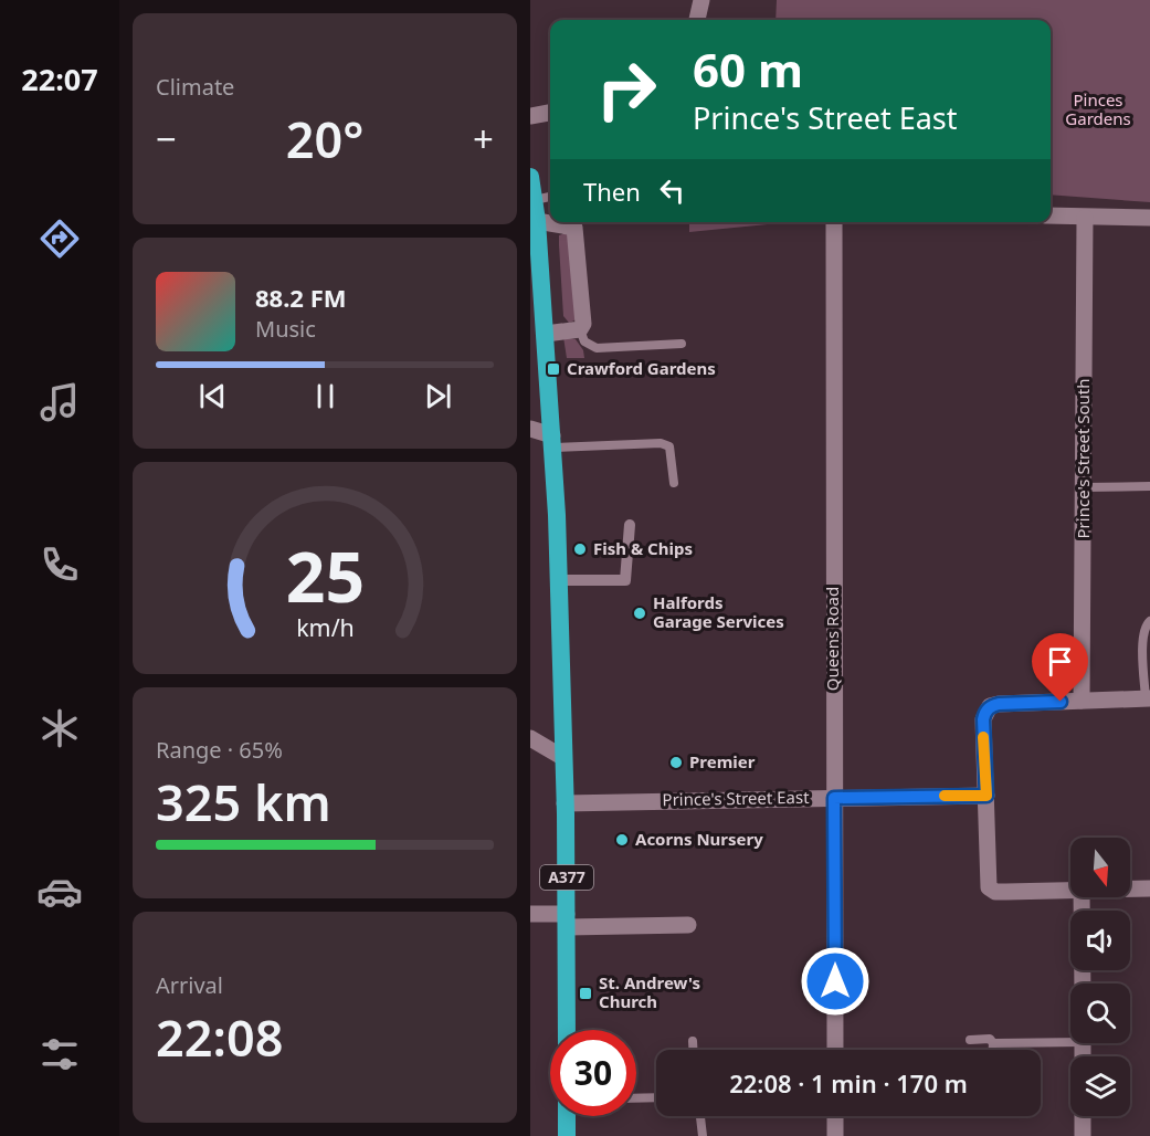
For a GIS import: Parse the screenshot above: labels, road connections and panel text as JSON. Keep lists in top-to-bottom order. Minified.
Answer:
{"streets":{"highway":["A377"],"street":["Prince's Street South","Queens Road","Prince's Street East"]},"crossings":[["Queens Road","Prince's Street East"],["Prince's Street East","A377"]],"parks":["Pinces Gardens"],"places":{"transit":["Crawford Gardens","St. Andrew's Church"],"other":["Fish & Chips","Halfords Garage Services","Premier","Acorns Nursery"]},"north":"bottom","page":{"tabs":"22:07","tile":["Climate",["Range · 65%","325 km"],["Arrival","22:08"]],"turn":["60 m","Prince's Street East"],"heat":["−","20°","+"],"then":"Then","song":["88.2 FM","Music"],"limit":"30","trip":"22:08 · 1 min · 170 m","gauge":["25","km/h"]}}
